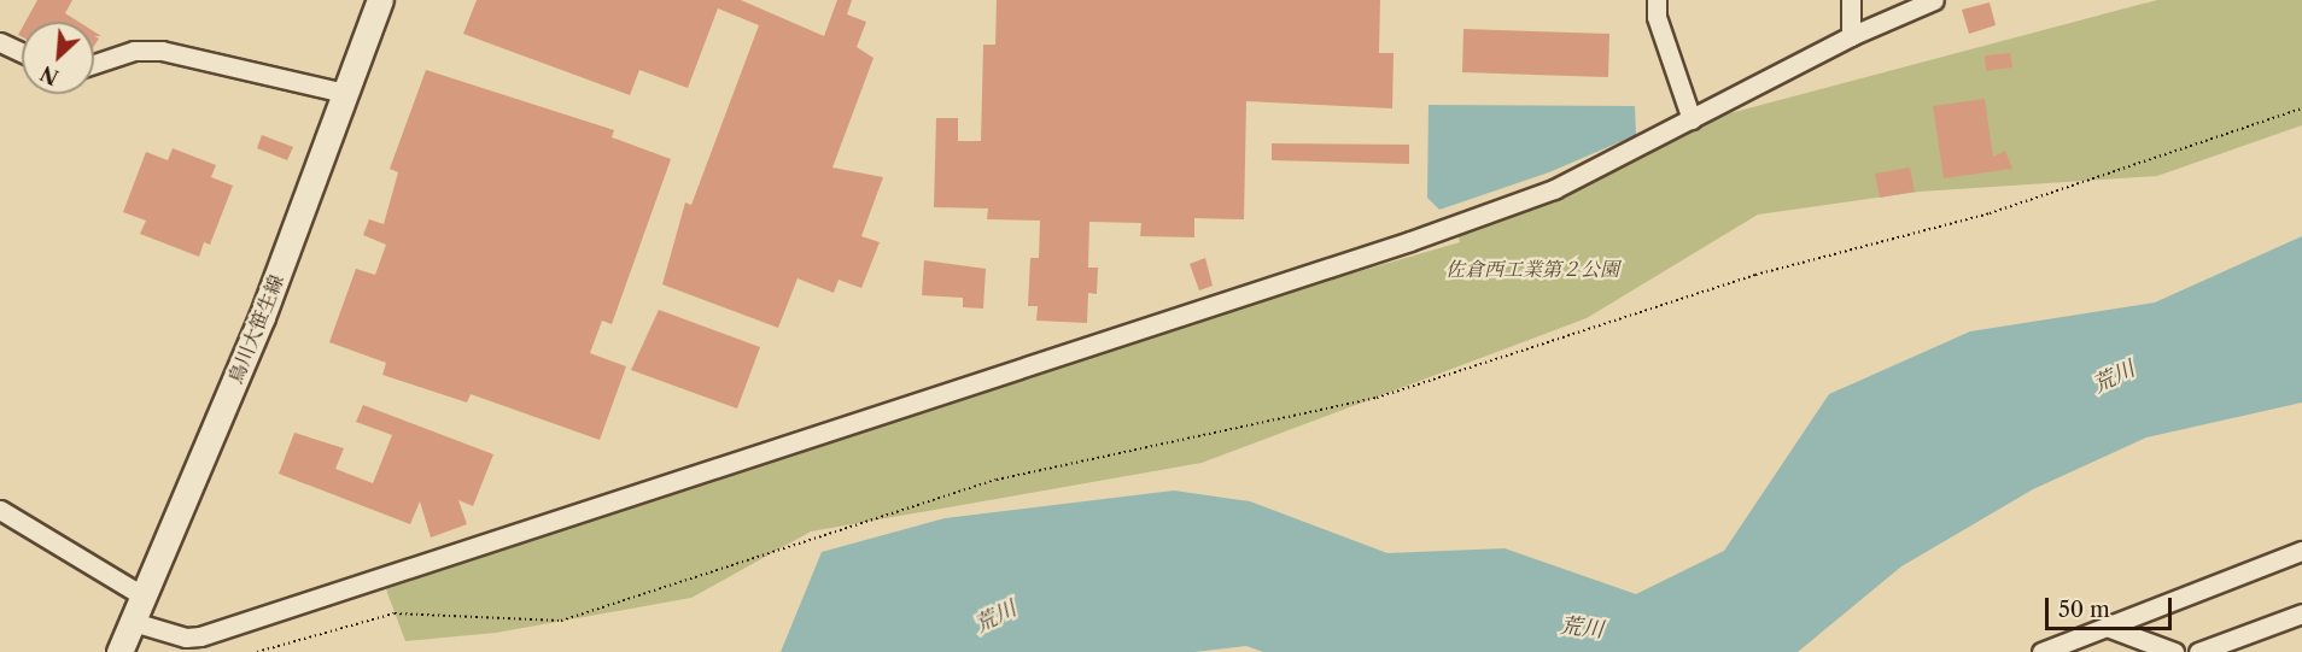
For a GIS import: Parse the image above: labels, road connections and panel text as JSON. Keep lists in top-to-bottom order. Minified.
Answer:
{"streets":{"street":["鳥川大笹生線"]},"water":["荒川"],"parks":["佐倉西工業第２公園"],"scale_bar":"50 m","north":"bottom left"}
